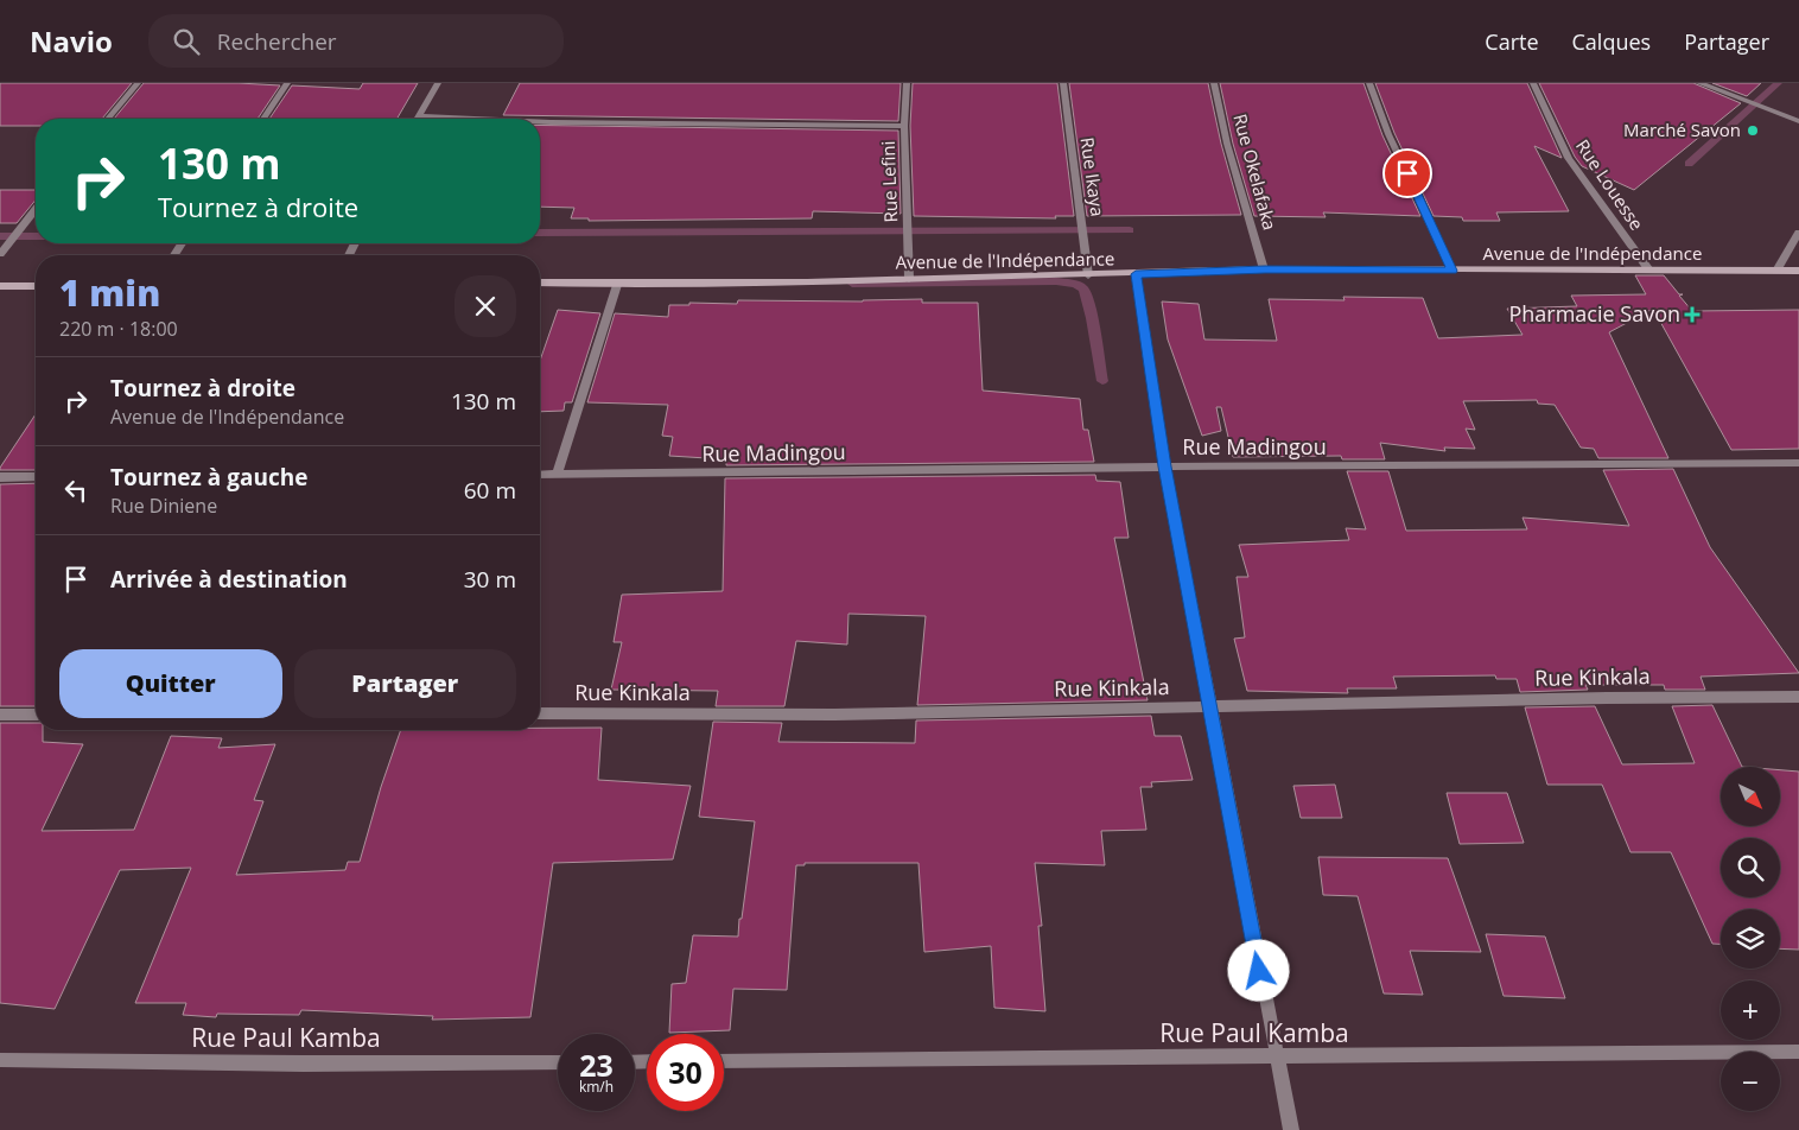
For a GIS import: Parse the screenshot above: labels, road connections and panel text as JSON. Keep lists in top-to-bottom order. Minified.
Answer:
{"streets":{"street":["Rue Okelafaka","Rue Ikaya","Rue Lefini","Rue Louesse","Avenue de l'Indépendance","Rue Madingou","Rue Kinkala","Rue Paul Kamba"]},"crossings":[["Rue Okelafaka","Avenue de l'Indépendance"],["Rue Ikaya","Avenue de l'Indépendance"],["Rue Lefini","Avenue de l'Indépendance"],["Rue Louesse","Avenue de l'Indépendance"]],"places":{"other":["Marché Savon"],"health":["Pharmacie Savon"]},"north":"bottom right","page":{"header":"Navio","search":"Rechercher","nav":["Carte","Calques","Partager"],"turn":["130 m","Tournez à droite"],"heading":["1 min","220 m · 18:00"],"list":[{"name":"Tournez à droite","note":"Avenue de l'Indépendance","value":"130 m"},{"name":"Tournez à gauche","note":"Rue Diniene","value":"60 m"},{"name":"Arrivée à destination","value":"30 m"}],"buttons":["Quitter","Partager"],"map_buttons":["+","−"],"speed":"23 km/h","limit":"30"}}
